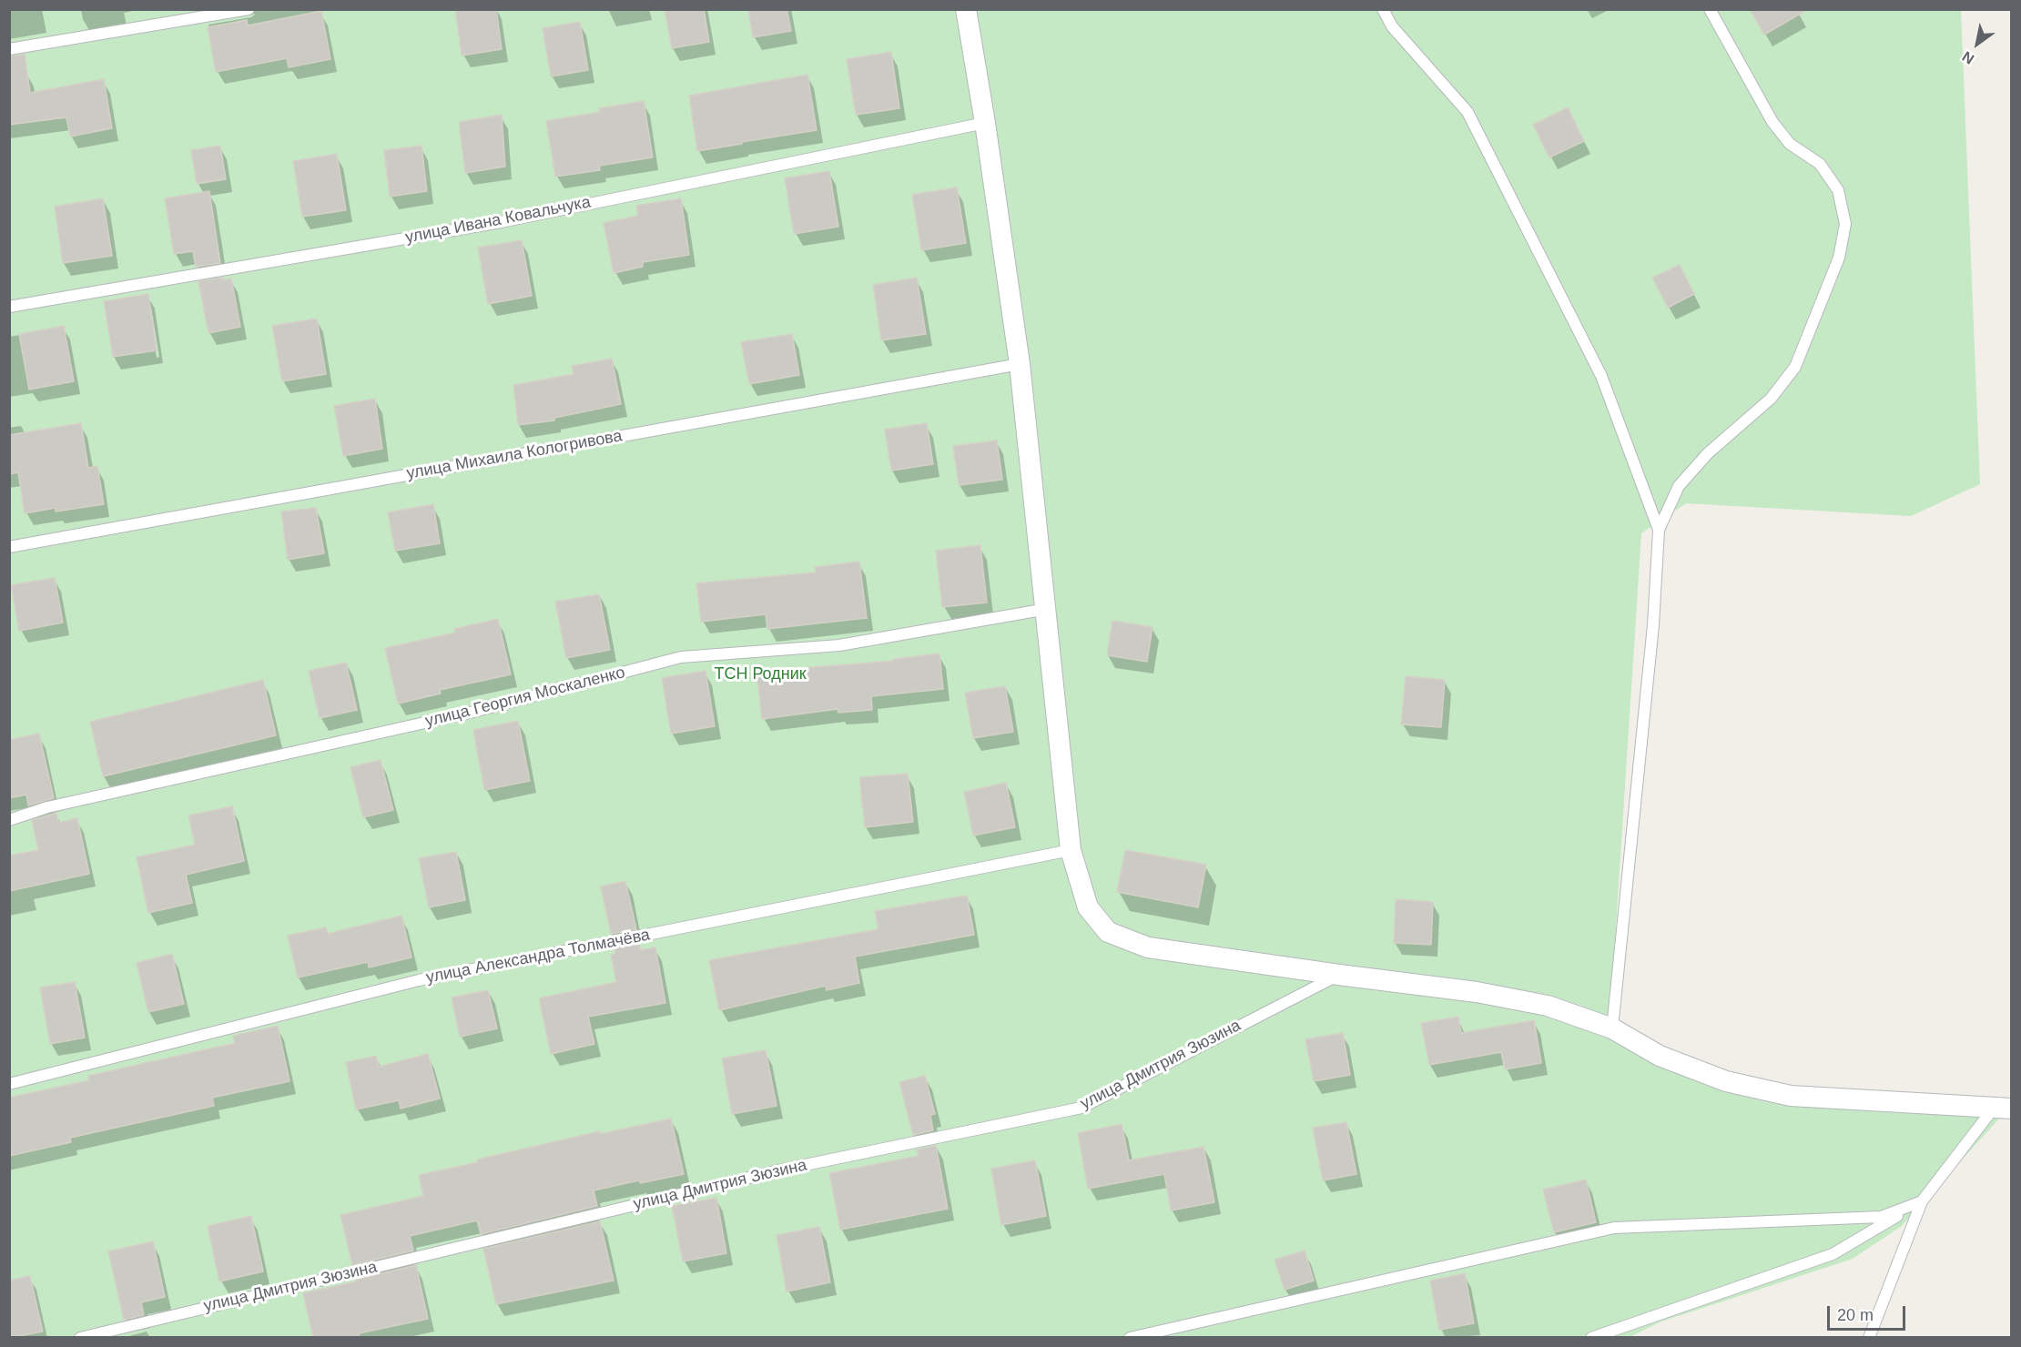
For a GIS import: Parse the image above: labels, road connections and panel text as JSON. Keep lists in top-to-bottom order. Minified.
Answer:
{"streets":{"lane":["улица Ивана Ковальчука","улица Михаила Кологривова","улица Георгия Москаленко","улица Александра Толмачёва","улица Дмитрия Зюзина"]},"parks":["ТСН Родник"],"scale_bar":"20 m","north":"bottom left"}
